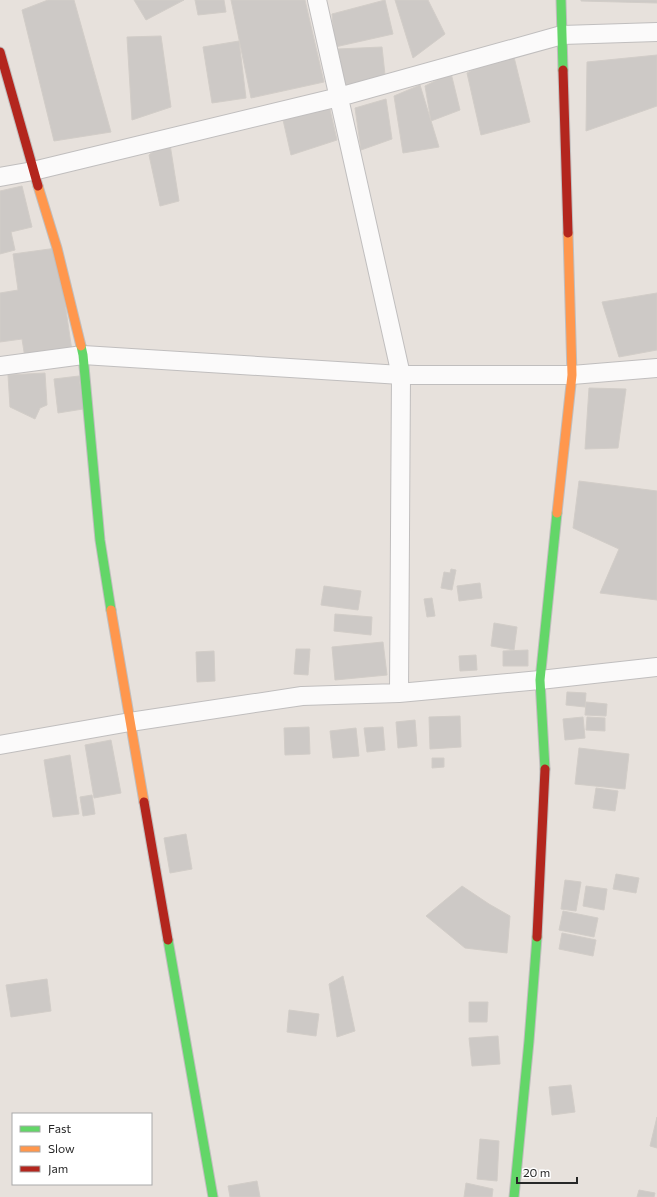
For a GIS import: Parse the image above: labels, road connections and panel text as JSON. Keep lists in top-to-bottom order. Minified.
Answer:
{"legend":["Fast","Slow","Jam"],"scale_bar":"20 m"}
